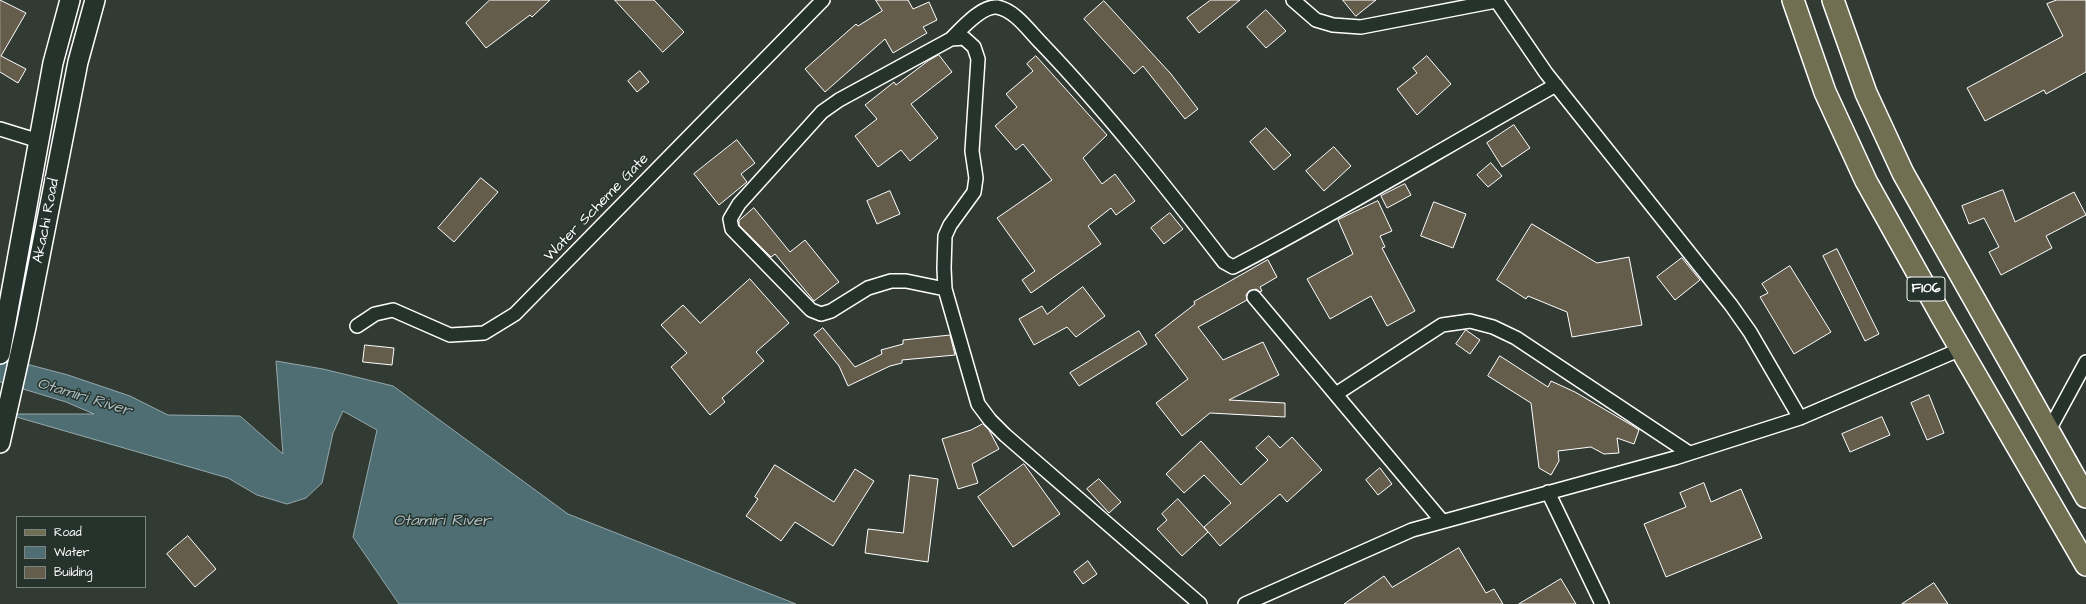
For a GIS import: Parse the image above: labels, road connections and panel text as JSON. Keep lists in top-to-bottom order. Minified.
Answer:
{"streets":{"main road":["Akachi Road","F106"],"street":["Water Scheme Gate"]},"water":["Otamiri River"],"legend":["Road","Water","Building"]}
